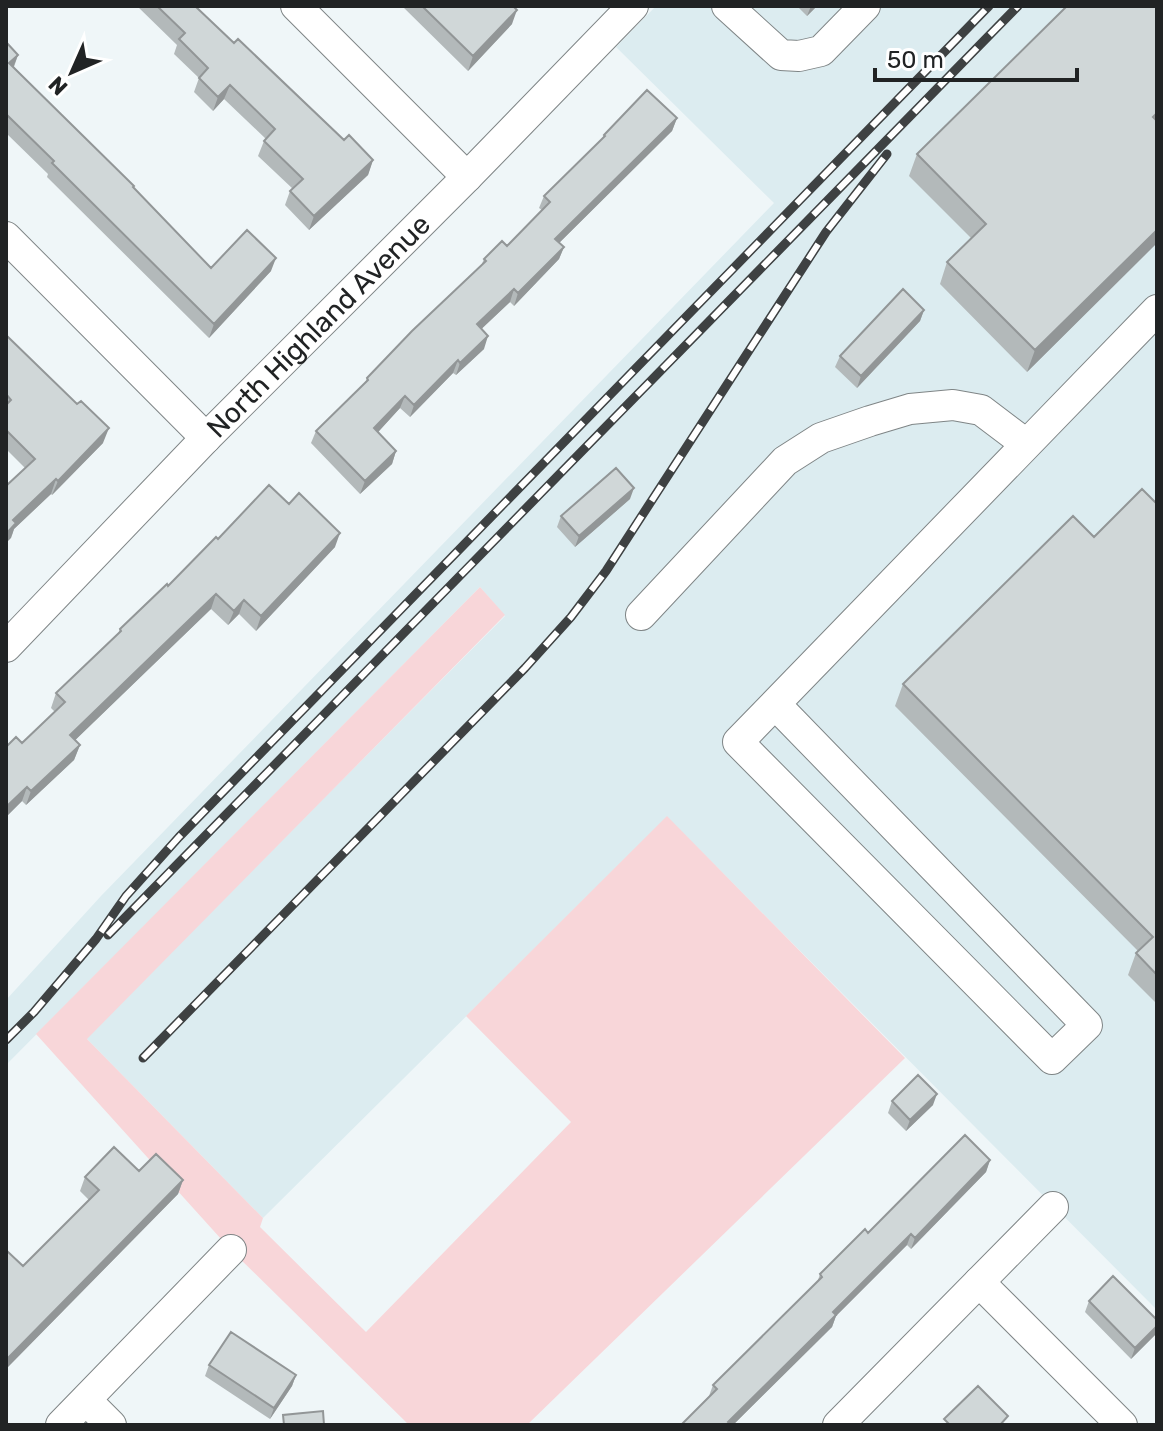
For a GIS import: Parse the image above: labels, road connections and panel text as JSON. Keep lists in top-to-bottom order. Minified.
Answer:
{"streets":{"street":["North Highland Avenue"]},"scale_bar":"50 m","north":"bottom left"}
